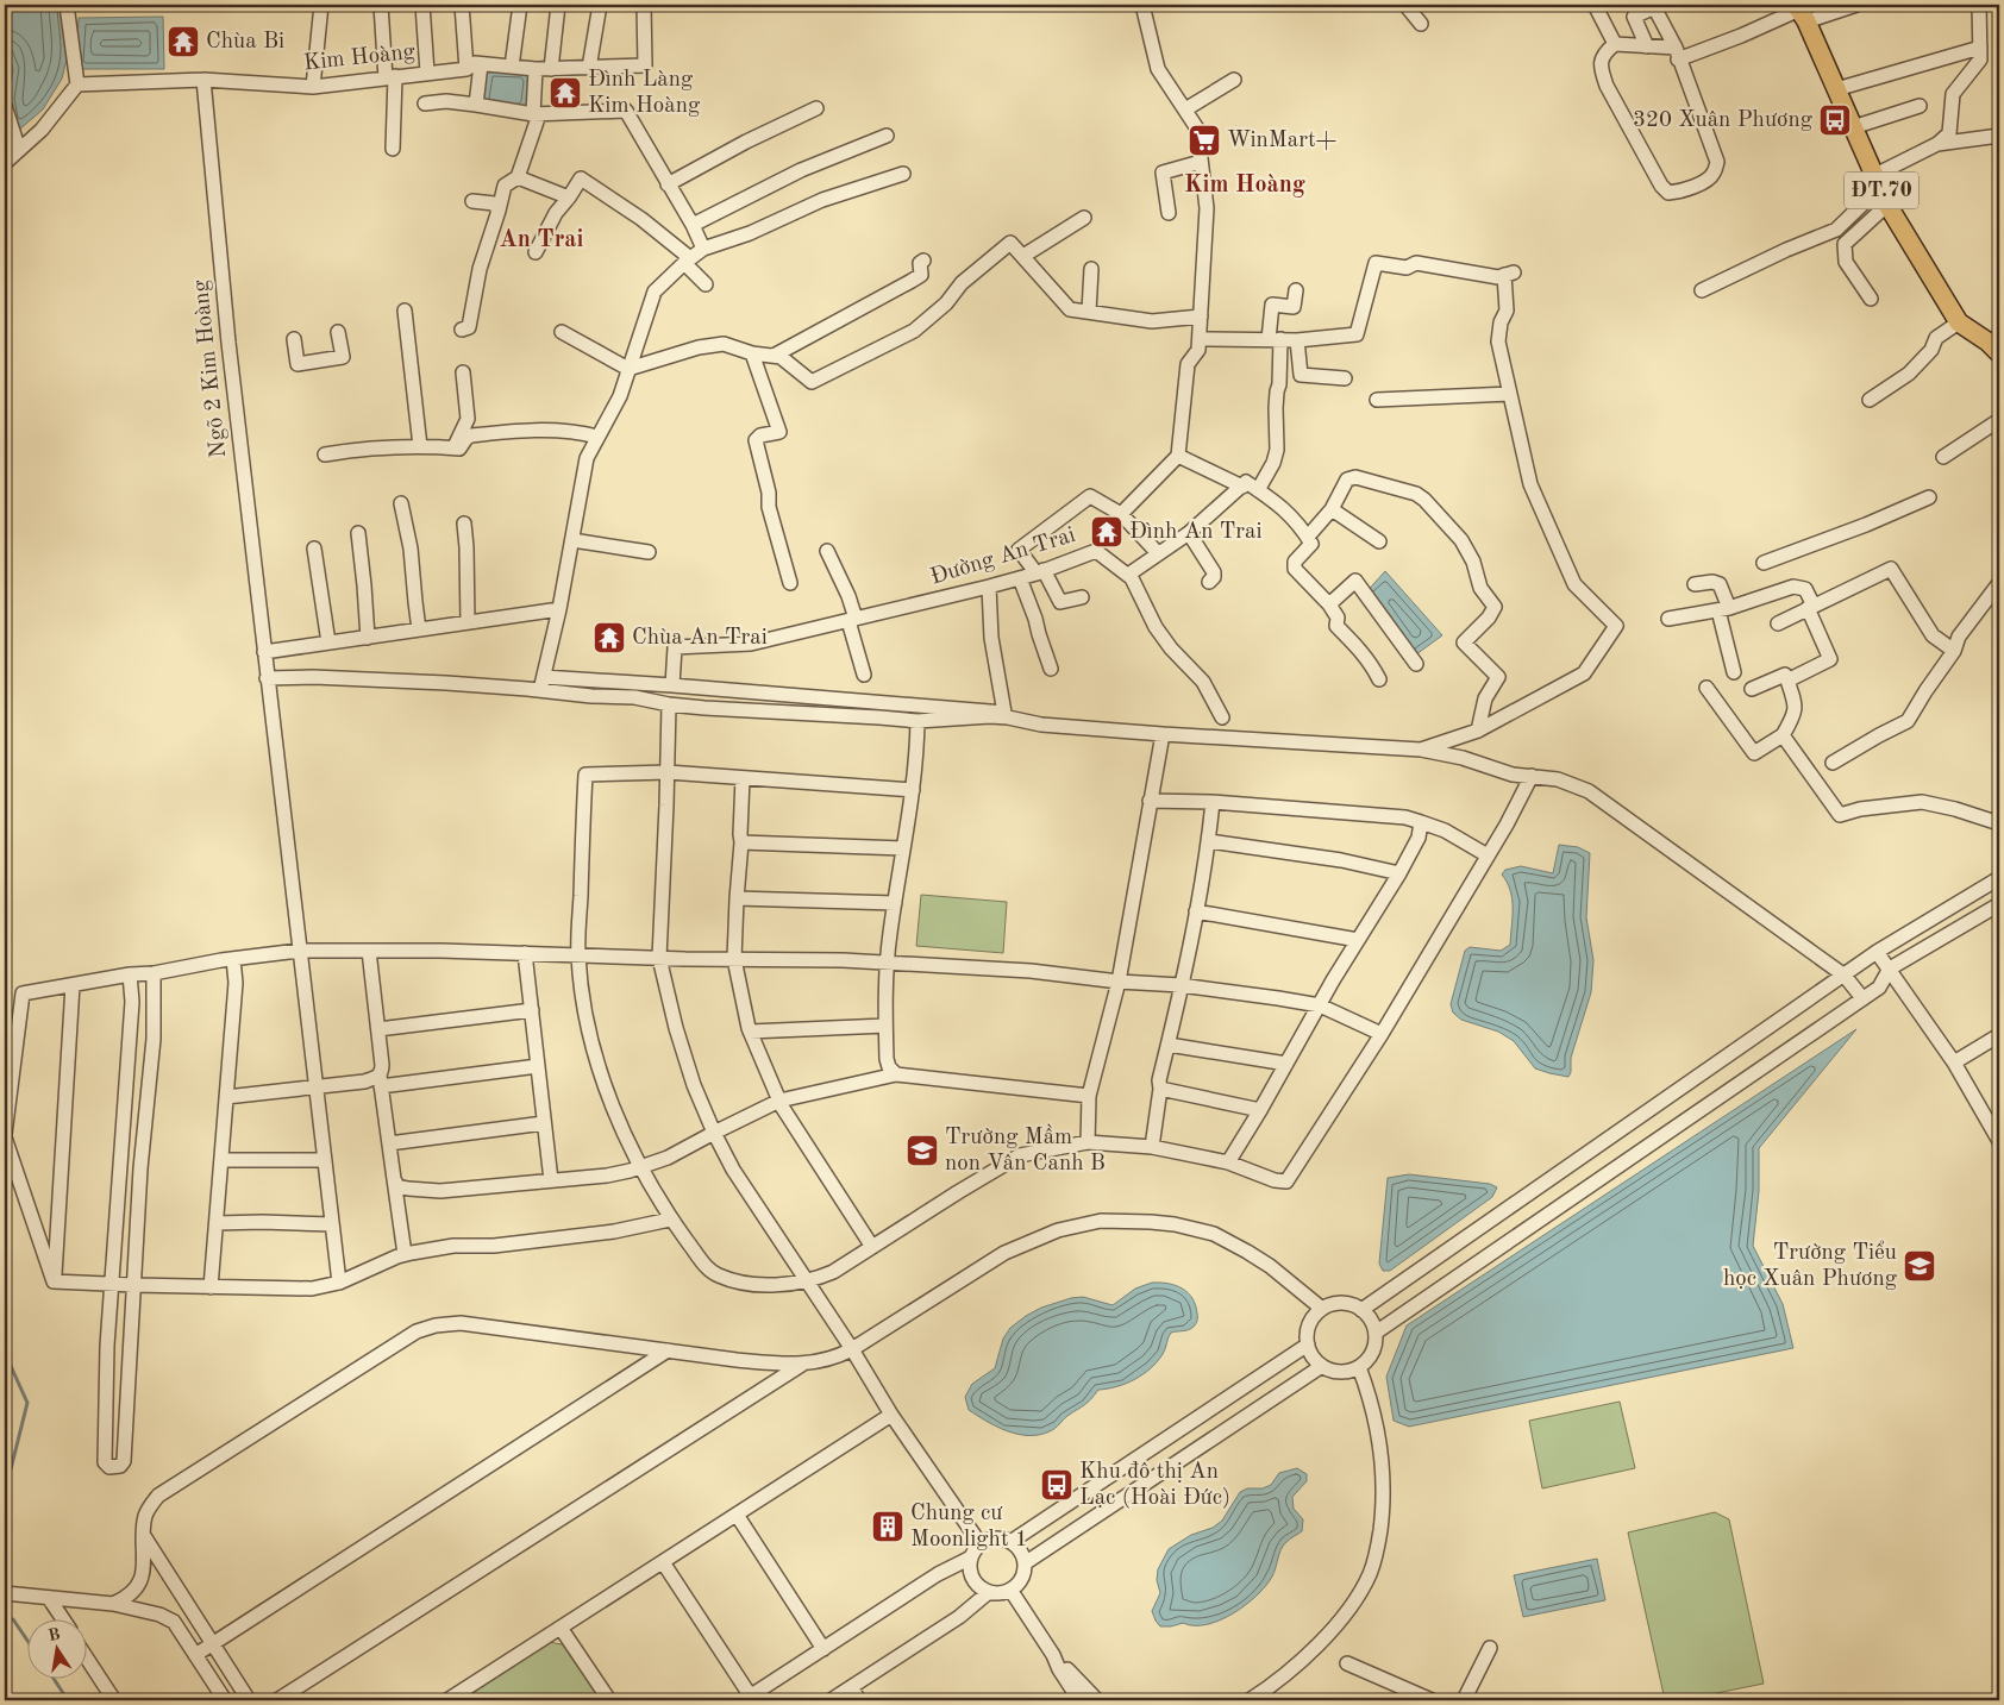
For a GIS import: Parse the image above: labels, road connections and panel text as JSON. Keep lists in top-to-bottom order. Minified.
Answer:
{"streets":{"main road":["ĐT.70"],"street":["Kim Hoàng","Ngõ 2 Kim Hoàng","Đường An Trai"]},"crossings":[["Kim Hoàng","Ngõ 2 Kim Hoàng"]],"districts":["Kim Hoàng","An Trai"],"places":{"temple":["Chùa Bi","Đình Làng Kim Hoàng","Đình An Trai","Chùa An Trai"],"bus stop":["320 Xuân Phương","Khu đô thị An Lạc (Hoài Đức)"],"supermarket":["WinMart+"],"school or university":["Trường Mầm non Vân Canh B","Trường Tiểu học Xuân Phương"],"building":["Chung cư Moonlight 1"]},"north":"top"}
